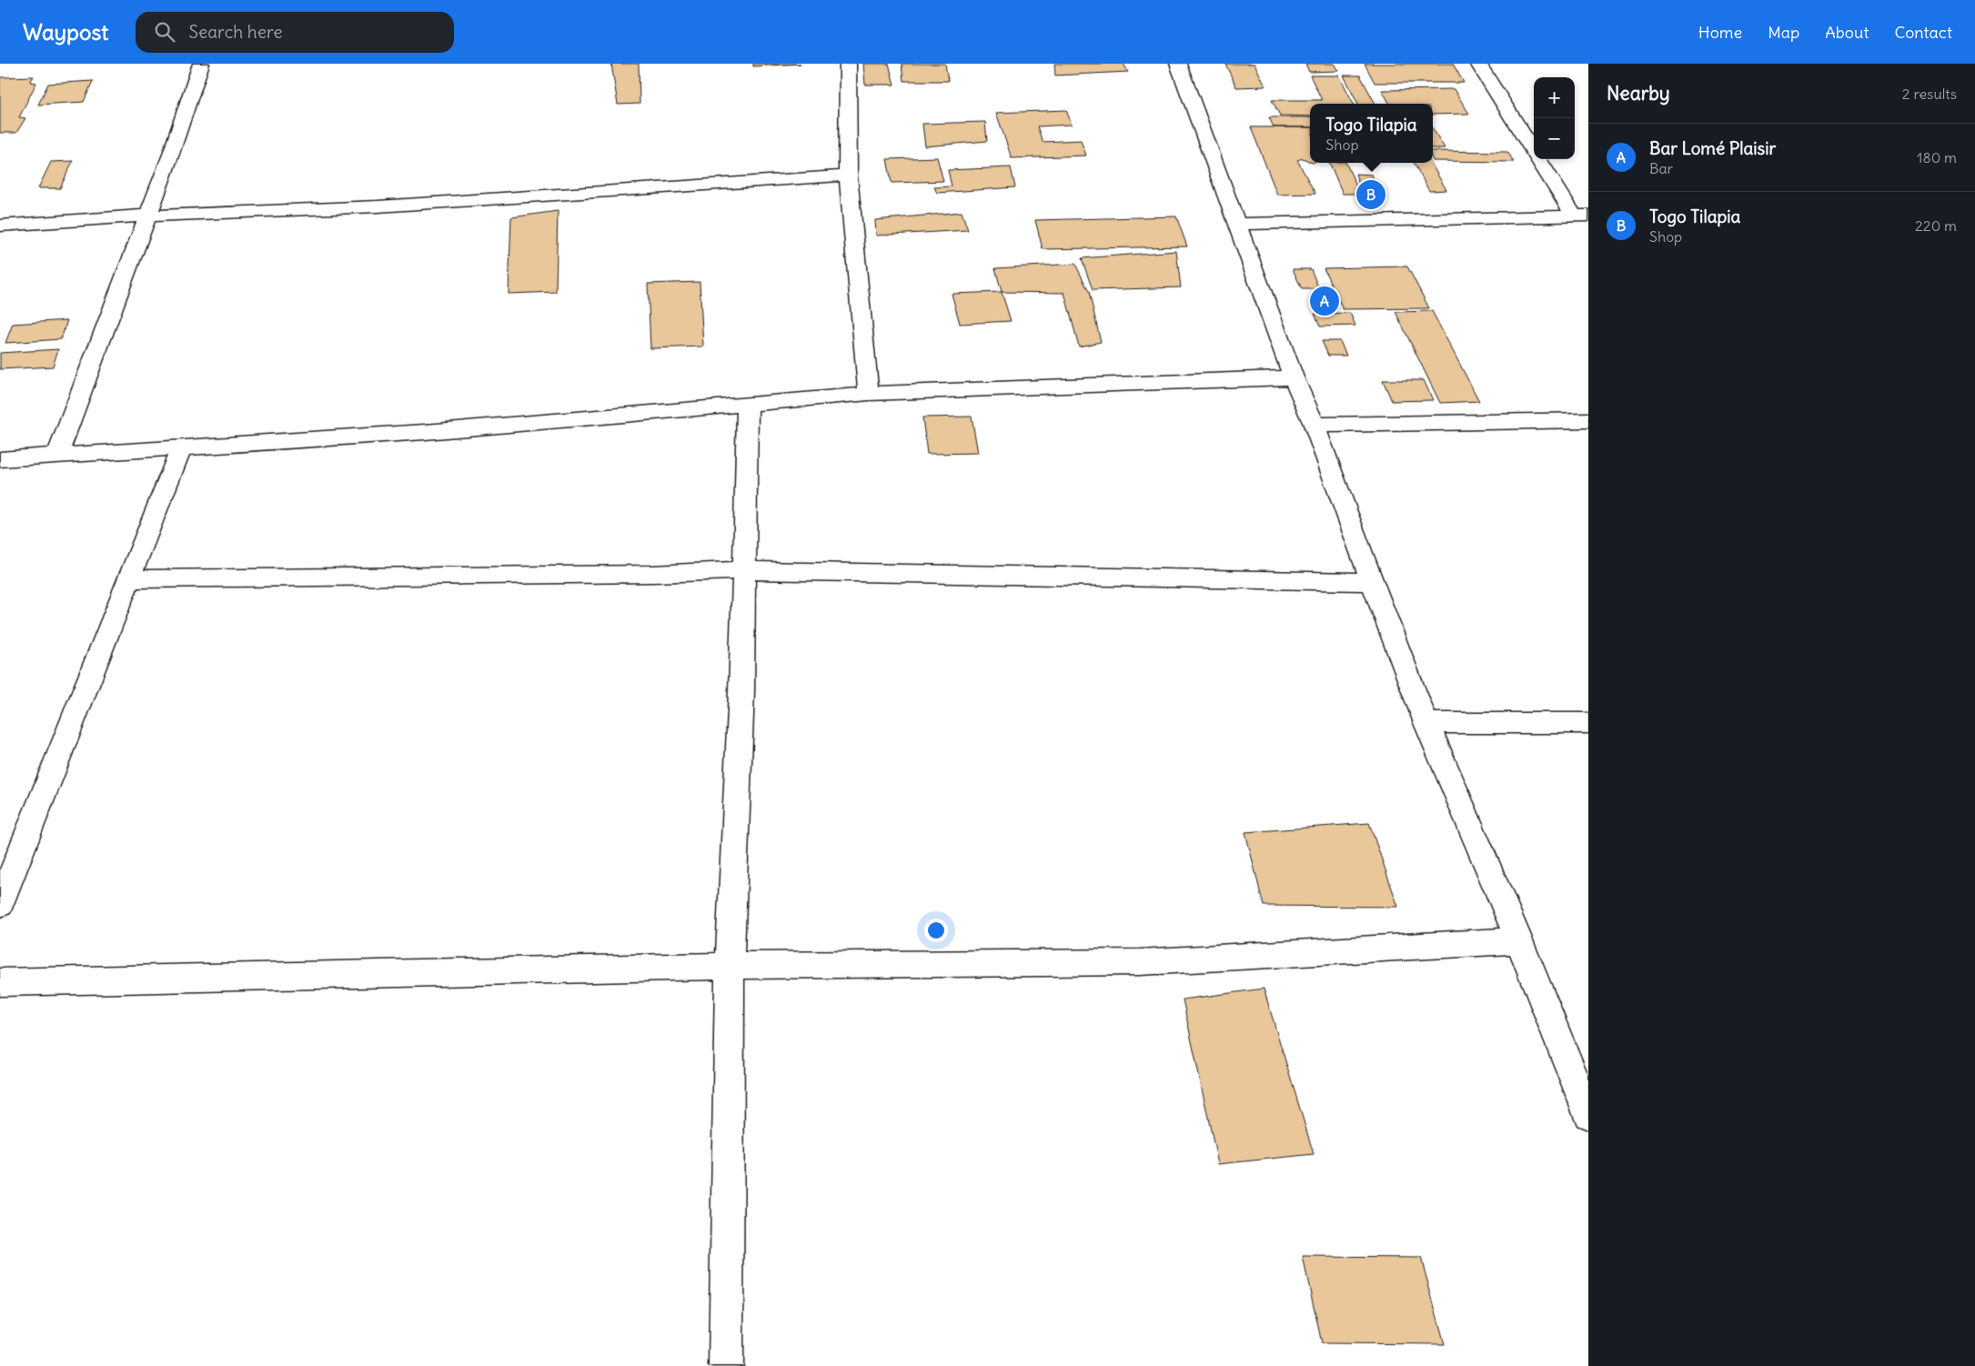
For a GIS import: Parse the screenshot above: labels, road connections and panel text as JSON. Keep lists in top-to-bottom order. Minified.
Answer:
{"page":{"header":"Waypost","search":"Search here","nav":["Home","Map","About","Contact"],"heading":["Nearby","2 results"],"map_buttons":["+","−"],"popup":["Togo Tilapia","Shop"],"list":[{"mark":"A","name":"Bar Lomé Plaisir","note":"Bar","value":"180 m"},{"mark":"B","name":"Togo Tilapia","note":"Shop","value":"220 m"}],"pins":["B","A"]}}
